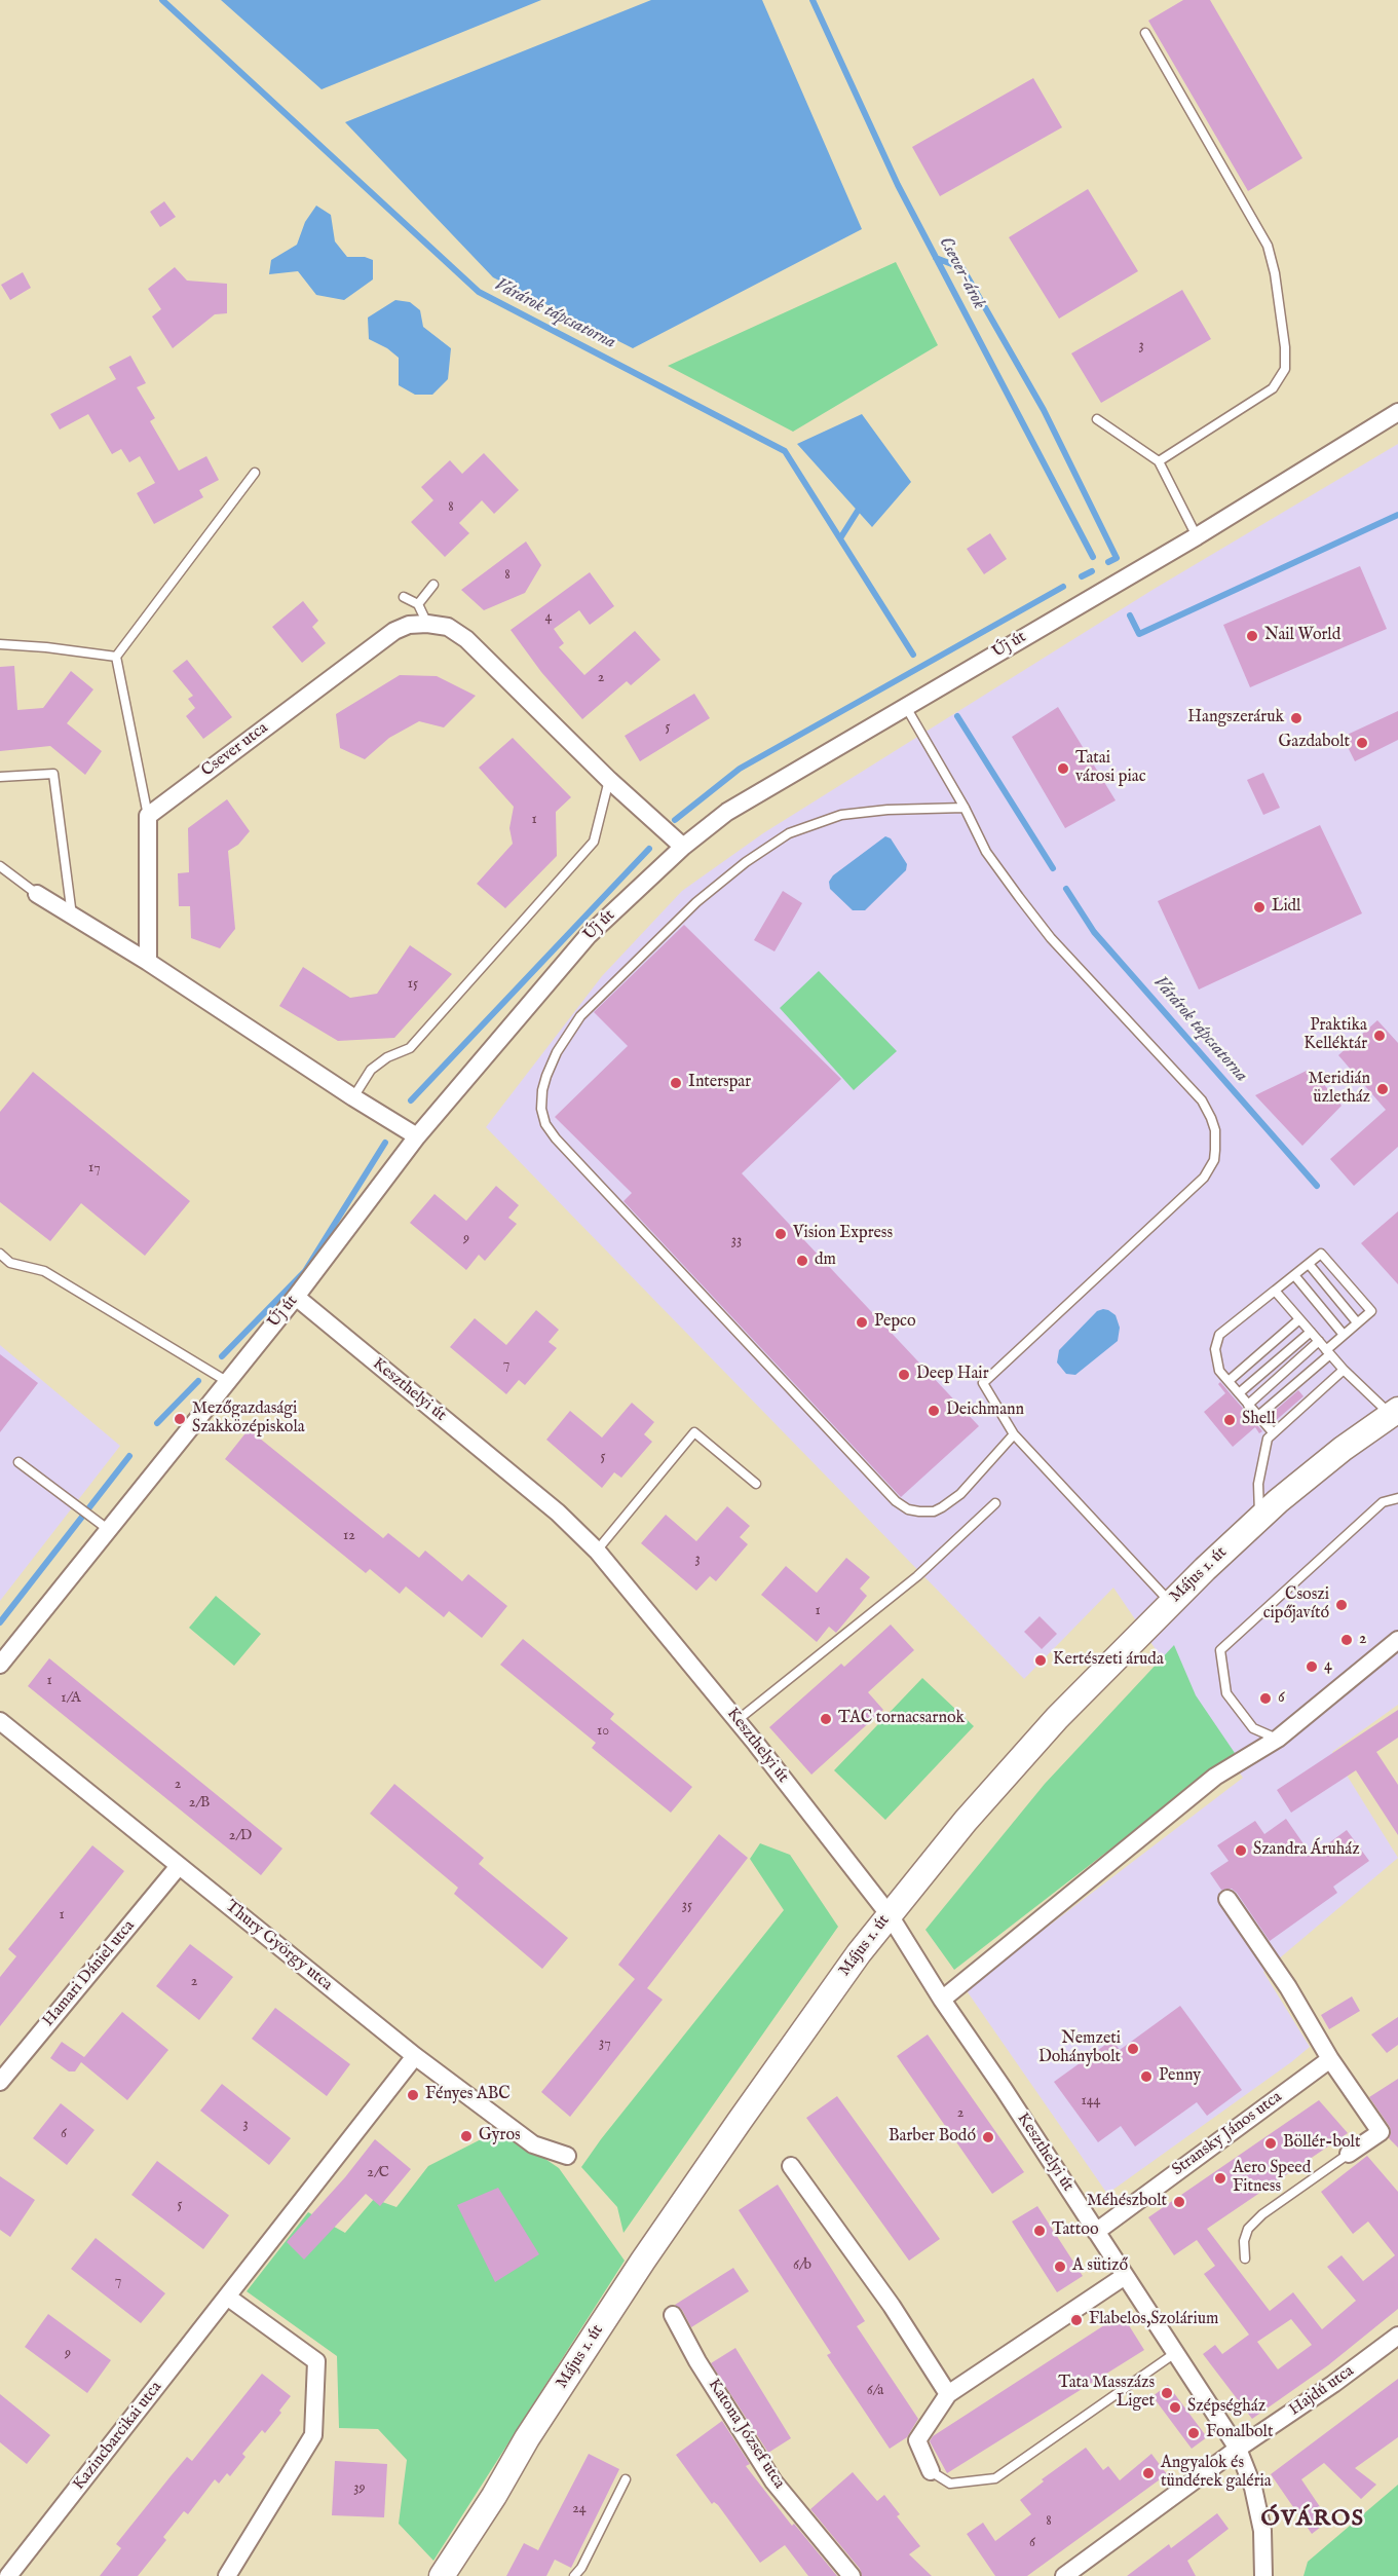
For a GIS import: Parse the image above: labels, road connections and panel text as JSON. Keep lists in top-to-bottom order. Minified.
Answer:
{"streets":{"main road":["Május 1. út"],"street":["Új út","Csever utca","Keszthelyi út","Thury György utca","Hamari Dániel utca","Stransky János utca","Hajdú utca","Katona József utca","Kazincbarcikai utca"]},"crossings":[["Új út","Csever utca"],["Új út","Keszthelyi út"],["Keszthelyi út","Május 1. út"],["Keszthelyi út","Stransky János utca"],["Keszthelyi út","Hajdú utca"],["Thury György utca","Hamari Dániel utca"],["Thury György utca","Kazincbarcikai utca"]],"districts":["ÓVÁROS"],"water":["Csever-árok","Várárok tápcsatorna"],"places":["Nail World","Hangszeráruk","Gazdabolt","Tatai városi piac","Lidl","Praktika Kelléktár","Interspar","Meridián üzletház","Vision Express","dm","Pepco","Deep Hair","Deichmann","Mezőgazdasági Szakközépiskola","Shell","Csoszi cipőjavító","2","Kertészeti áruda","4","6","TAC tornacsarnok","Szandra Áruház","Nemzeti Dohánybolt","Penny","Fényes ABC","Gyros","Barber Bodó","Böllér-bolt","Aero Speed Fitness","Méhészbolt","Tattoo","A sütiző","Flabelos,Szolárium","Tata Masszázs Liget","Szépségház","Fonalbolt","Angyalok és tündérek galéria"],"house_numbers":["3","8","8","4","2","5","1","15","17","9","33","7","5","12","3","1","1","1/A","10","2","2/B","2/D","35","1","2","37","144","2","3","6","2/C","5","6/b","7","9","6/a","39","24","8","6"]}
